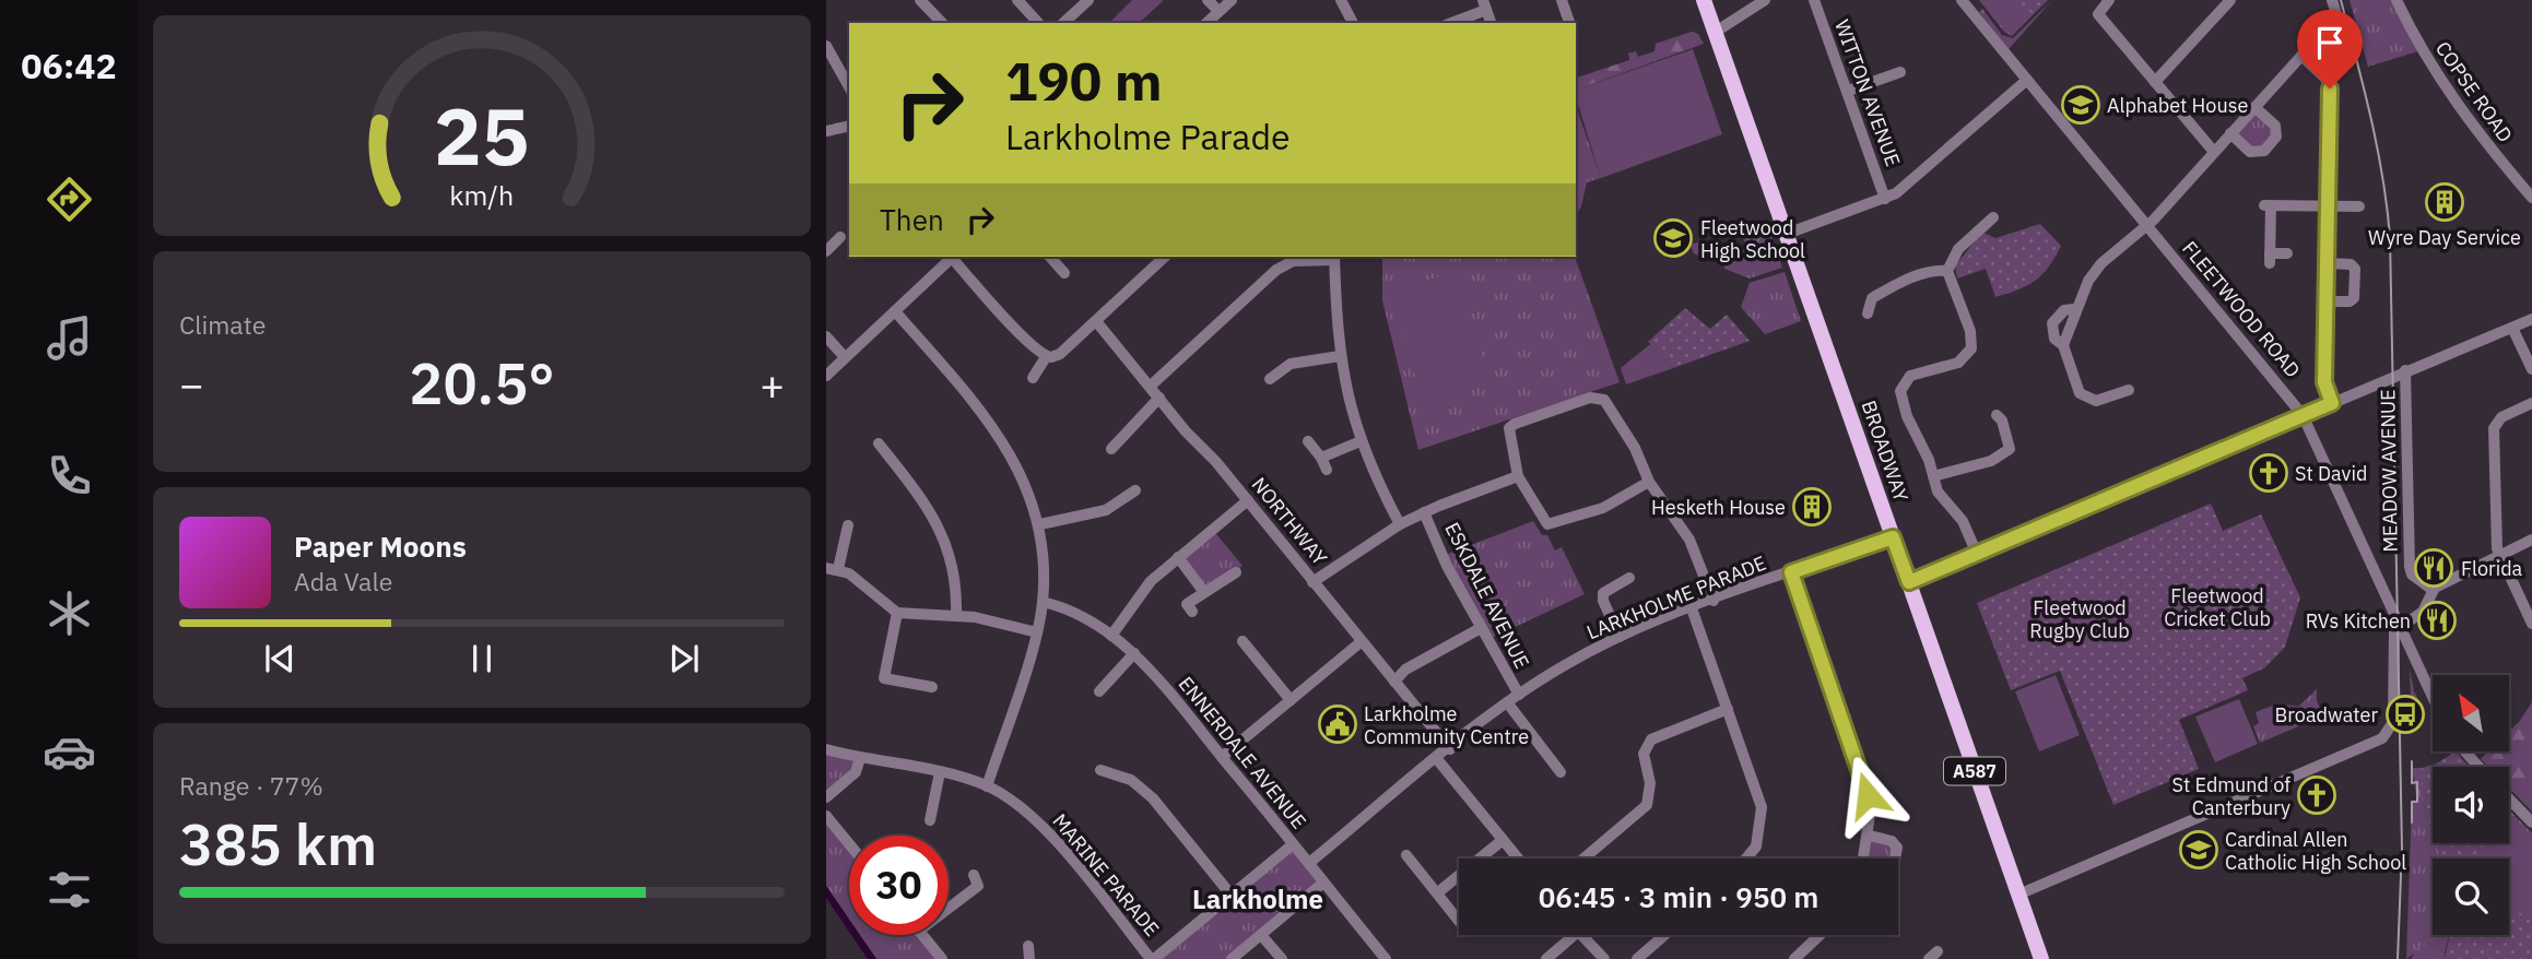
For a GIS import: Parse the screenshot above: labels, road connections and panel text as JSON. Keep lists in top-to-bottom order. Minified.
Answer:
{"streets":{"main road":["BROADWAY","A587"],"street":["COPSE ROAD","WITTON AVENUE","FLEETWOOD ROAD","MEADOW AVENUE","NORTHWAY","ESKDALE AVENUE","LARKHOLME PARADE","ENNERDALE AVENUE","MARINE PARADE"]},"crossings":[["BROADWAY","LARKHOLME PARADE"],["NORTHWAY","LARKHOLME PARADE"],["ESKDALE AVENUE","LARKHOLME PARADE"],["LARKHOLME PARADE","ENNERDALE AVENUE"]],"districts":["Larkholme"],"parks":["Fleetwood Cricket Club","Fleetwood Rugby Club"],"places":{"school or university":["Alphabet House","Fleetwood High School","Cardinal Allen Catholic High School"],"building":["Wyre Day Service","Hesketh House"],"church":["St David","St Edmund of Canterbury"],"restaurant":["Florida","RVs Kitchen"],"bus stop":["Broadwater"],"public building":["Larkholme Community Centre"]},"north":"top left","page":{"tabs":"06:42","turn":["190 m","Larkholme Parade"],"then":"Then","tile":["Climate",["Range · 77%","385 km"]],"heat":["−","20.5°","+"],"song":["Paper Moons","Ada Vale"],"limit":"30","trip":"06:45 · 3 min · 950 m","gauge":["25","km/h"]}}
